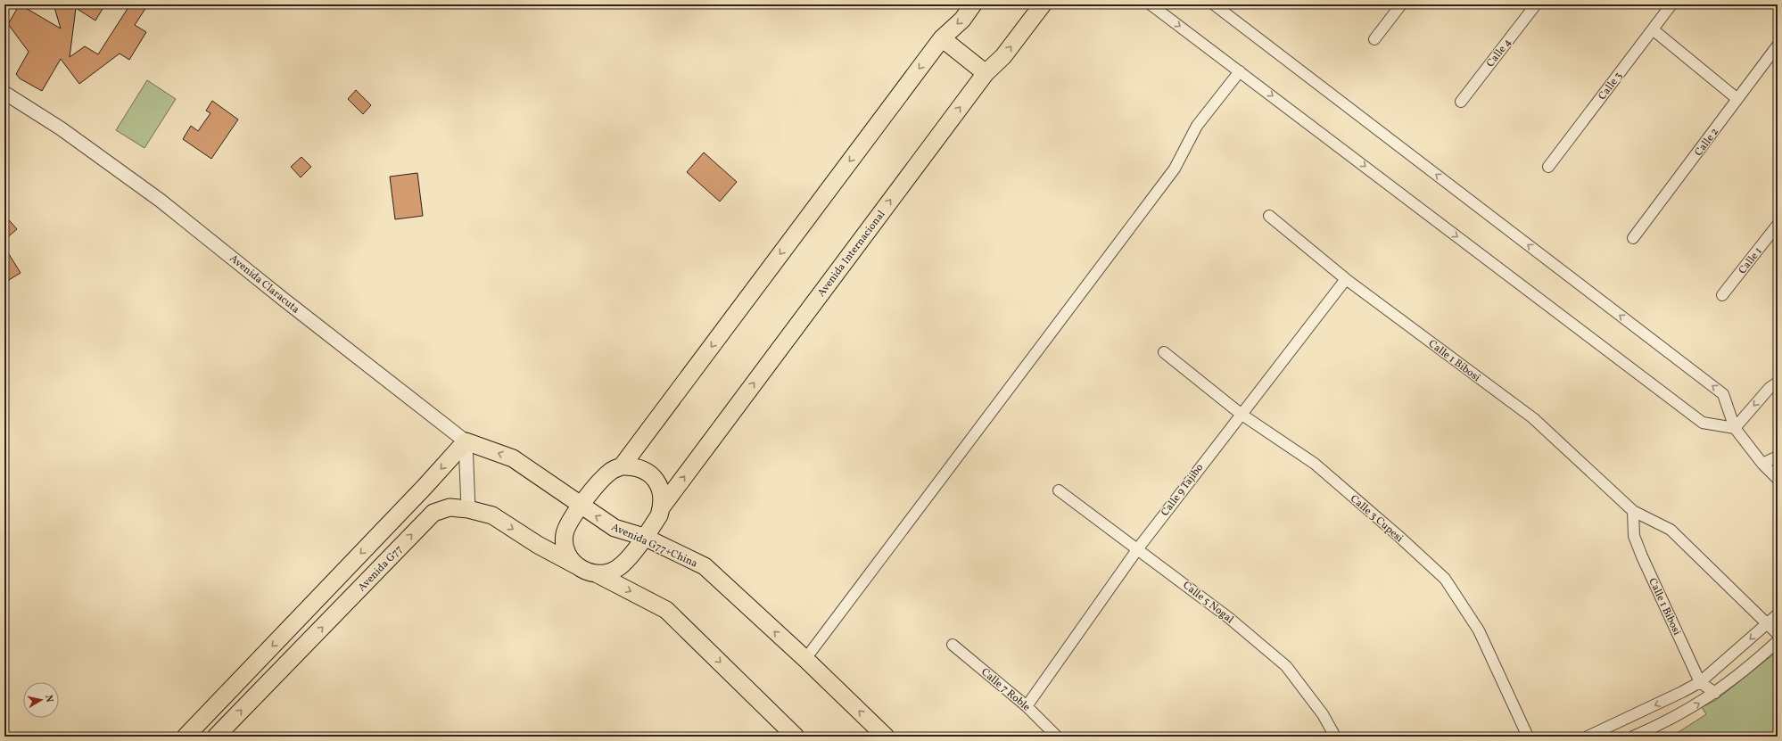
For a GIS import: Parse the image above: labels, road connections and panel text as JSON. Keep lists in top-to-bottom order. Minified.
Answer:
{"streets":{"main road":["Avenida Internacional","Avenida G77+China","Avenida G77"],"street":["Calle 4","Calle 3","Calle 2","Calle 1","Avenida Claracuta","Calle 1 Bibosi","Calle 9 Tajibo","Calle 3 Cupesi","Calle 5 Nogal","Calle 7 Roble"]},"crossings":[["Avenida Internacional","Avenida G77+China"],["Avenida Claracuta","Avenida G77+China"],["Calle 1 Bibosi","Calle 9 Tajibo"],["Calle 9 Tajibo","Calle 3 Cupesi"],["Calle 9 Tajibo","Calle 5 Nogal"],["Calle 9 Tajibo","Calle 7 Roble"]],"north":"right"}
